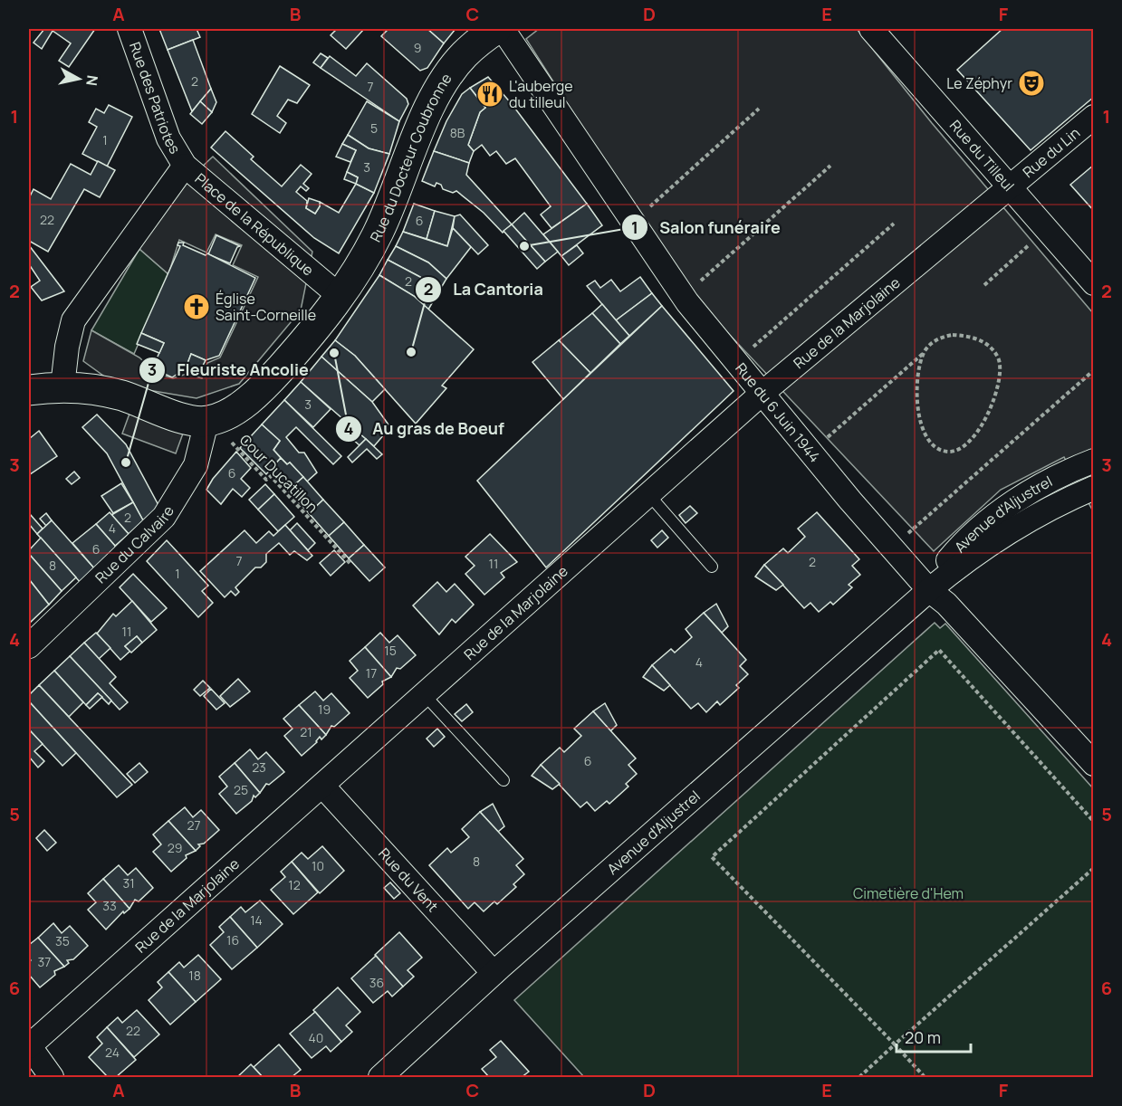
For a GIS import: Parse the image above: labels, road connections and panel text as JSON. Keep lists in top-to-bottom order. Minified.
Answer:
{"streets":{"main road":["Rue du Docteur Coubronne"],"street":["Rue des Patriotes","Rue du Lin","Rue du Tilleul","Place de la République","Rue de la Marjolaine","Rue du 6 Juin 1944","Avenue d'Aljustrel","Rue du Calvaire","Rue du Vent"],"path":["Cour Ducatillon"]},"crossings":[["Rue des Patriotes","Place de la République"],["Rue du Lin","Rue du Tilleul"],["Rue du Lin","Rue de la Marjolaine"],["Rue du Tilleul","Rue de la Marjolaine"],["Rue du Docteur Coubronne","Place de la République"],["Rue de la Marjolaine","Rue du 6 Juin 1944"],["Rue de la Marjolaine","Rue du Vent"],["Rue du 6 Juin 1944","Avenue d'Aljustrel"],["Cour Ducatillon","Rue du Calvaire"],["Avenue d'Aljustrel","Rue du Vent"]],"parks":["Cimetière d'Hem"],"places":{"theatre":["Le Zéphyr"],"restaurant":["L'auberge du tilleul"],"other":["Salon funéraire","La Cantoria","Au gras de Boeuf","Fleuriste Ancolie"],"church":["Église Saint-Corneille"]},"house_numbers":["9","2","7","5","8B","1","3","22","6","2","3","6","2","4","6","7","2","11","8","1","11","15","4","17","19","21","6","23","25","27","29","8","10","31","12","33","14","16","35","37","18","36","22","40","24"],"scale_bar":"20 m","north":"right","grid":{"columns":["A","B","C","D","E","F"],"rows":["1","2","3","4","5","6"]}}
